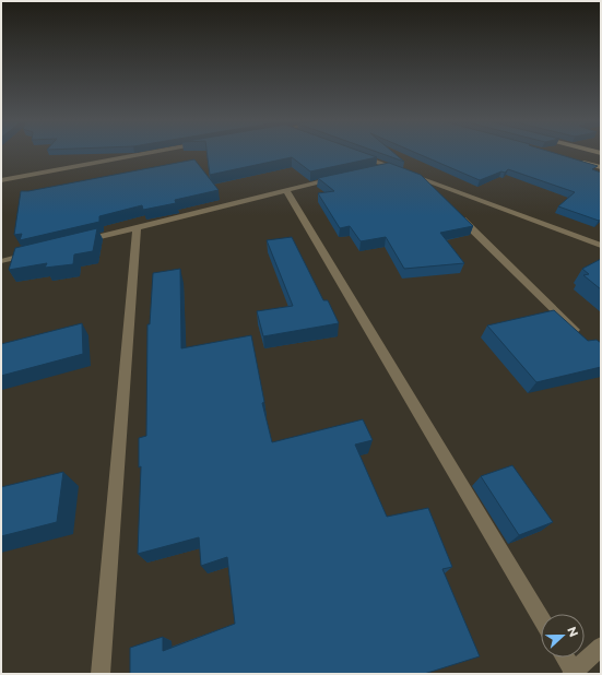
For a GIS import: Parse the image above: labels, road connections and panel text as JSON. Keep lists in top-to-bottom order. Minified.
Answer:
{"north":"right"}
